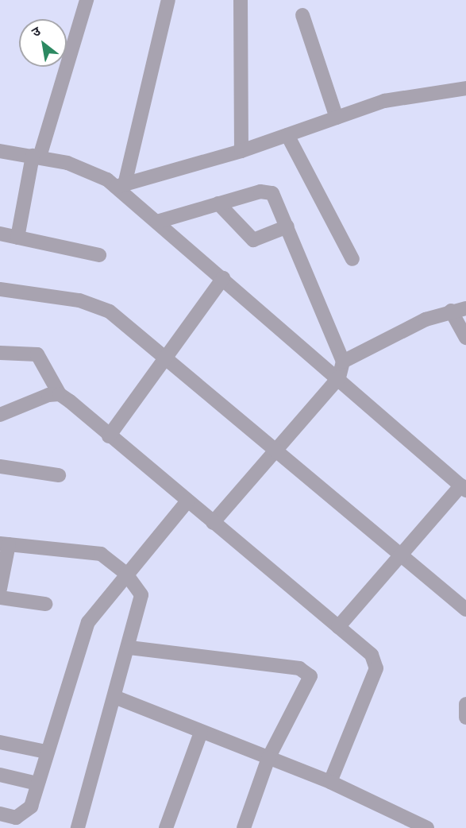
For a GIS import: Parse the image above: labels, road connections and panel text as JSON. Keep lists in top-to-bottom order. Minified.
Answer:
{"north":"top left"}
